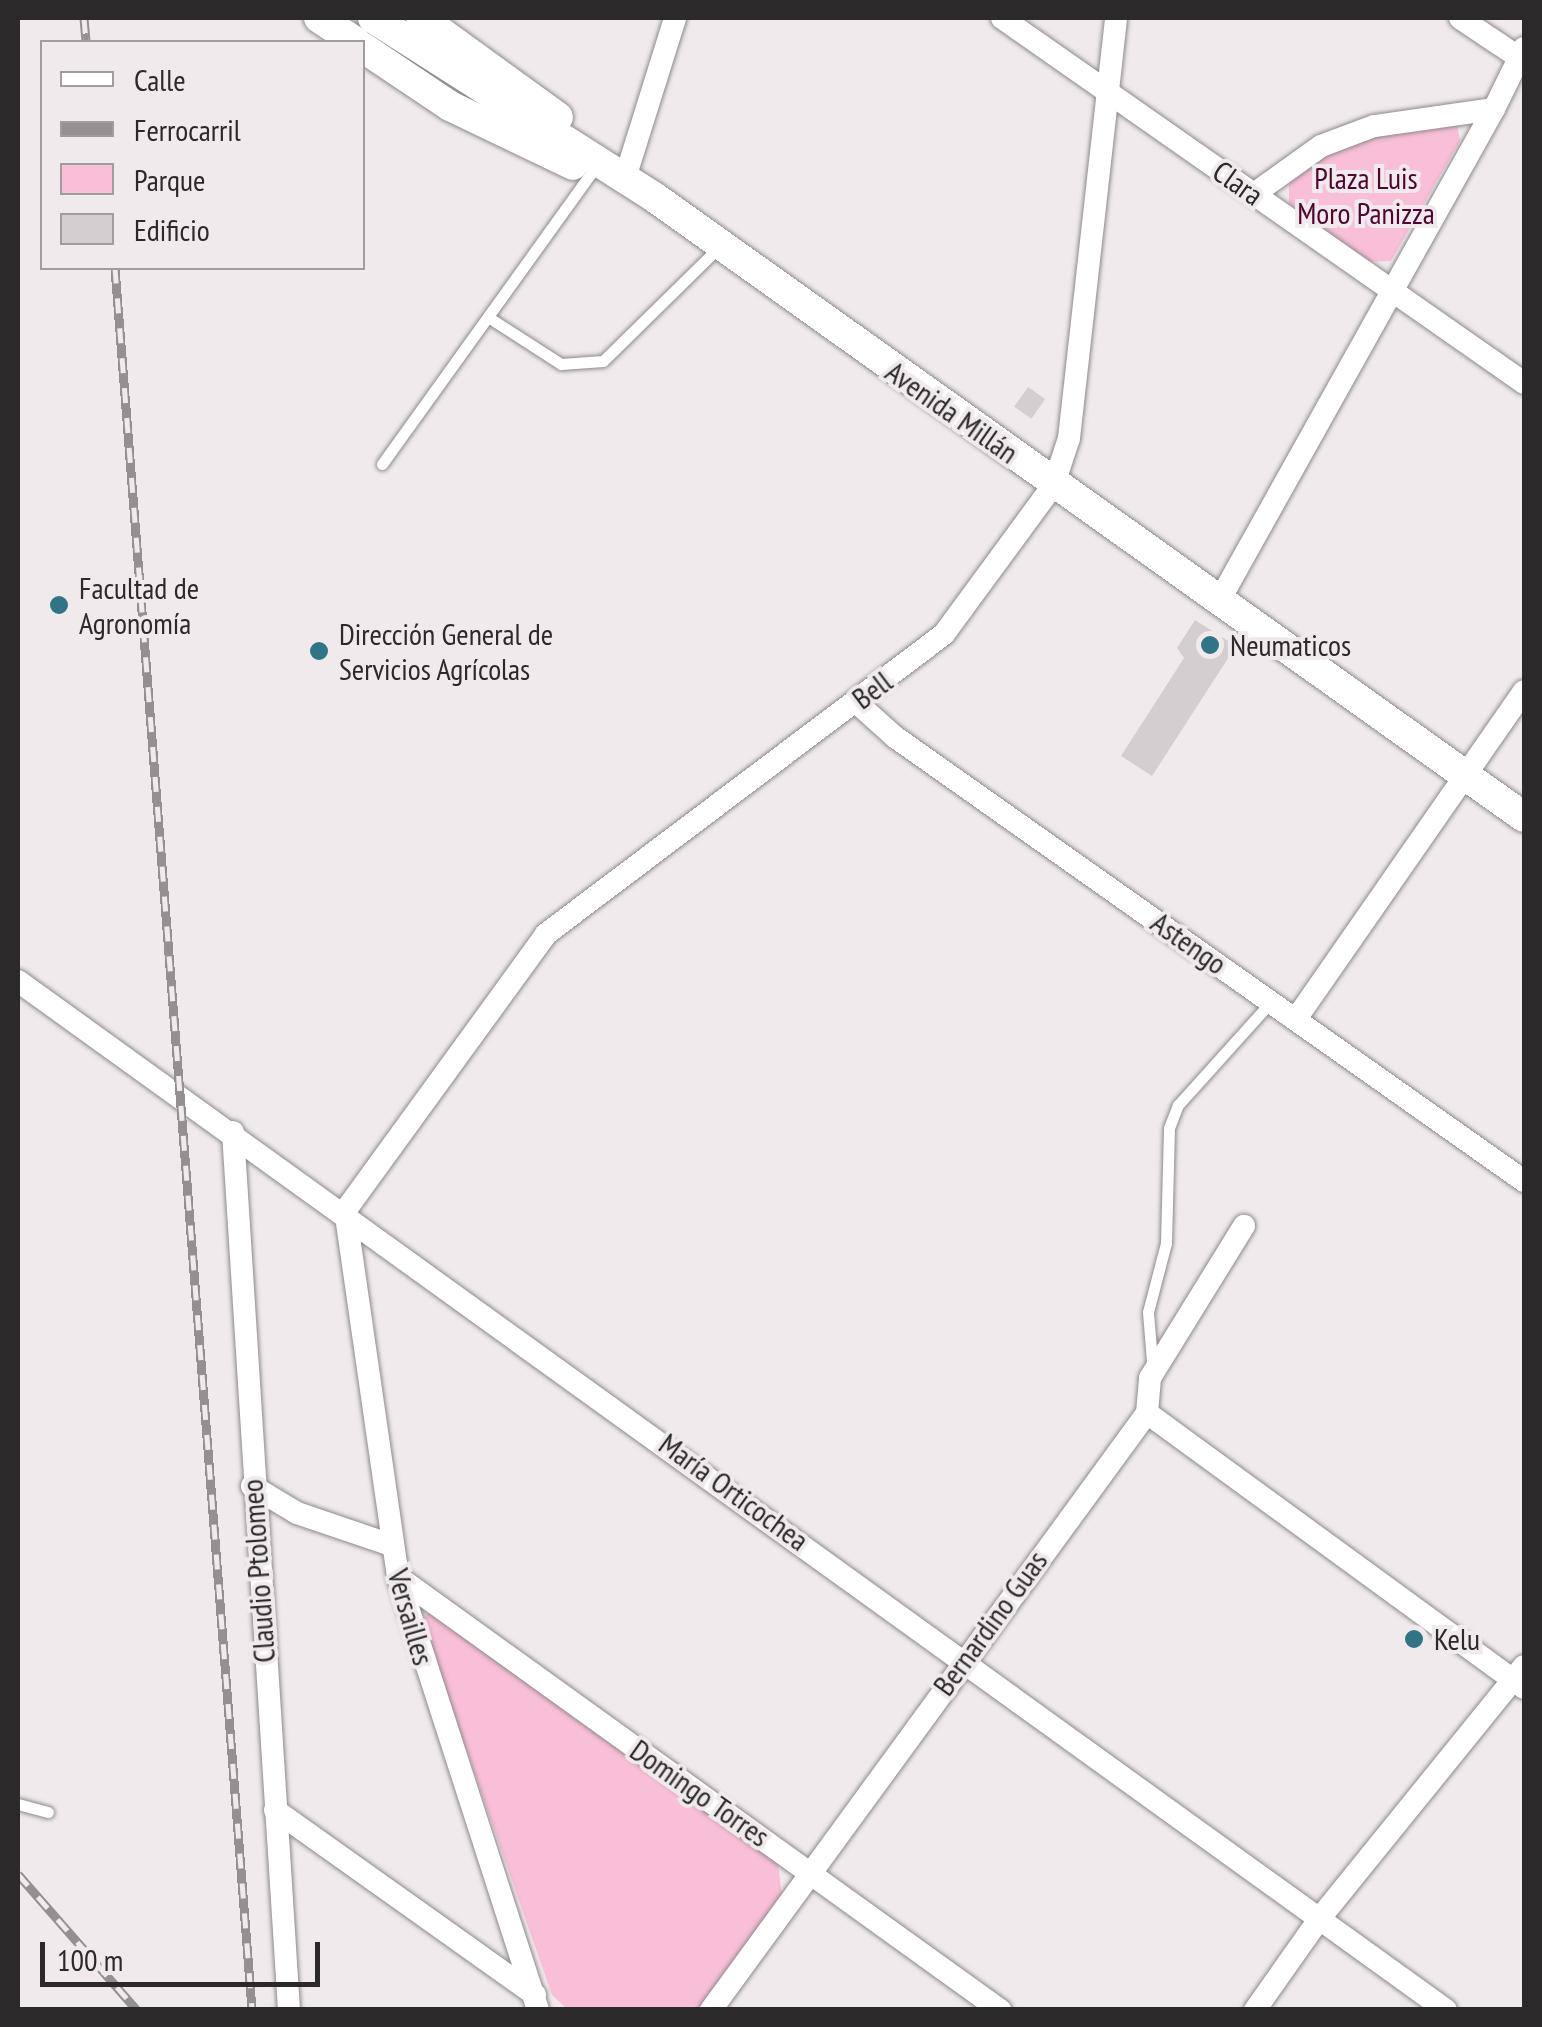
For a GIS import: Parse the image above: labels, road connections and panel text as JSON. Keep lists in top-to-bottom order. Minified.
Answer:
{"streets":{"main road":["Avenida Millán"],"street":["Clara","Bell","Astengo","María Orticochea","Claudio Ptolomeo","Versailles","Bernardino Guas","Domingo Torres"]},"crossings":[["Clara","Bell"],["Avenida Millán","Bell"],["Bell","Astengo"],["Bell","María Orticochea"],["Bell","Versailles"],["María Orticochea","Claudio Ptolomeo"],["María Orticochea","Versailles"],["María Orticochea","Bernardino Guas"],["Versailles","Domingo Torres"],["Bernardino Guas","Domingo Torres"]],"parks":["Plaza Luis Moro Panizza"],"places":["Facultad de Agronomía","Neumaticos","Dirección General de Servicios Agrícolas","Kelu"],"legend":["Calle","Ferrocarril","Parque","Edificio"],"scale_bar":"100 m"}
